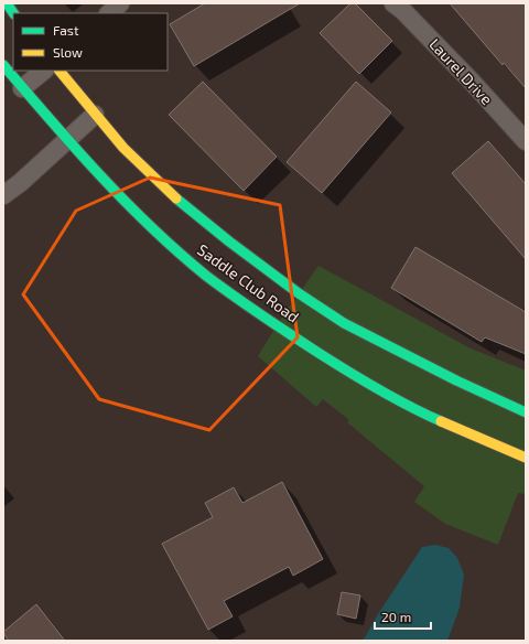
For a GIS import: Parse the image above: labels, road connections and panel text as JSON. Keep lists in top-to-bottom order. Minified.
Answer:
{"streets":{"street":["Laurel Drive","Saddle Club Road"]},"legend":["Fast","Slow"],"scale_bar":"20 m"}
